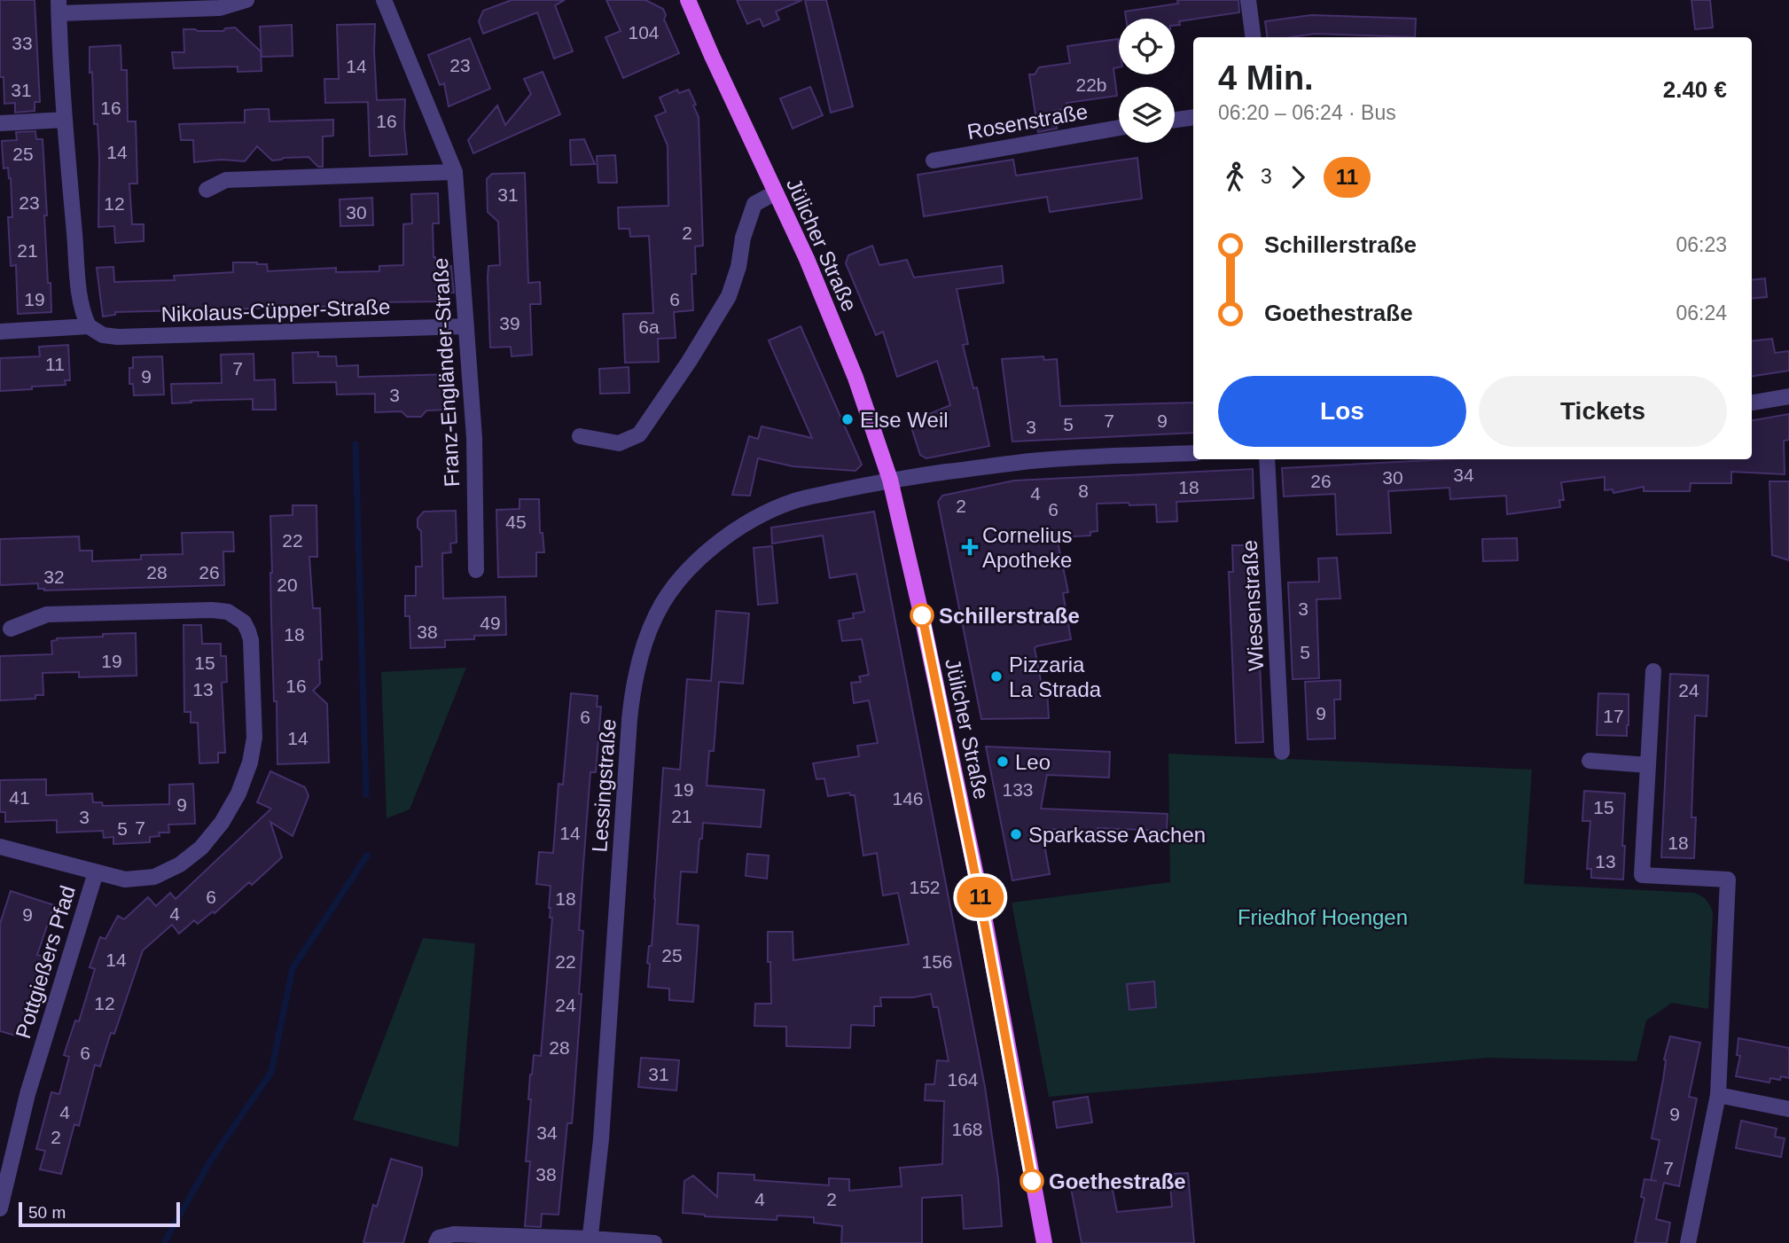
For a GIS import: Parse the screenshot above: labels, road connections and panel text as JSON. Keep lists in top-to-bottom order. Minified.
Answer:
{"streets":{"main road":["Jülicher Straße"],"street":["Rosenstraße","Nikolaus-Cüpper-Straße","Franz-Engländer-Straße","Wiesenstraße","Lessingstraße","Pottgießers Pfad"]},"crossings":[["Jülicher Straße","Lessingstraße"],["Nikolaus-Cüpper-Straße","Franz-Engländer-Straße"]],"parks":["Friedhof Hoengen"],"places":{"other":["Else Weil","Schillerstraße","Pizzaria La Strada","Leo","Sparkasse Aachen","Goethestraße"],"health":["Cornelius Apotheke"]},"lines":["bus line 11"],"house_numbers":["104","33","23","14","22b","31","16","16","14","25","31","23","12","30","2","21","19","6","39","6a","11","7","9","3","7","9","5","3","34","30","26","18","8","4","2","6","45","22","28","26","32","20","3","49","38","18","5","19","15","16","13","24","9","17","6","14","19","133","41","146","9","15","21","3","7","5","14","18","13","152","6","18","4","9","25","14","22","156","12","24","28","6","31","164","4","9","168","34","2","7","38","4","2"],"scale_bar":"50 m","page":{"on_map":"11","heading":["4 Min.","06:20 – 06:24 · Bus","2.40 €"],"legs":["3","11"],"list":[{"name":"Schillerstraße","value":"06:23"},{"name":"Goethestraße","value":"06:24"}],"buttons":["Los","Tickets"],"scale":"50 m"}}
